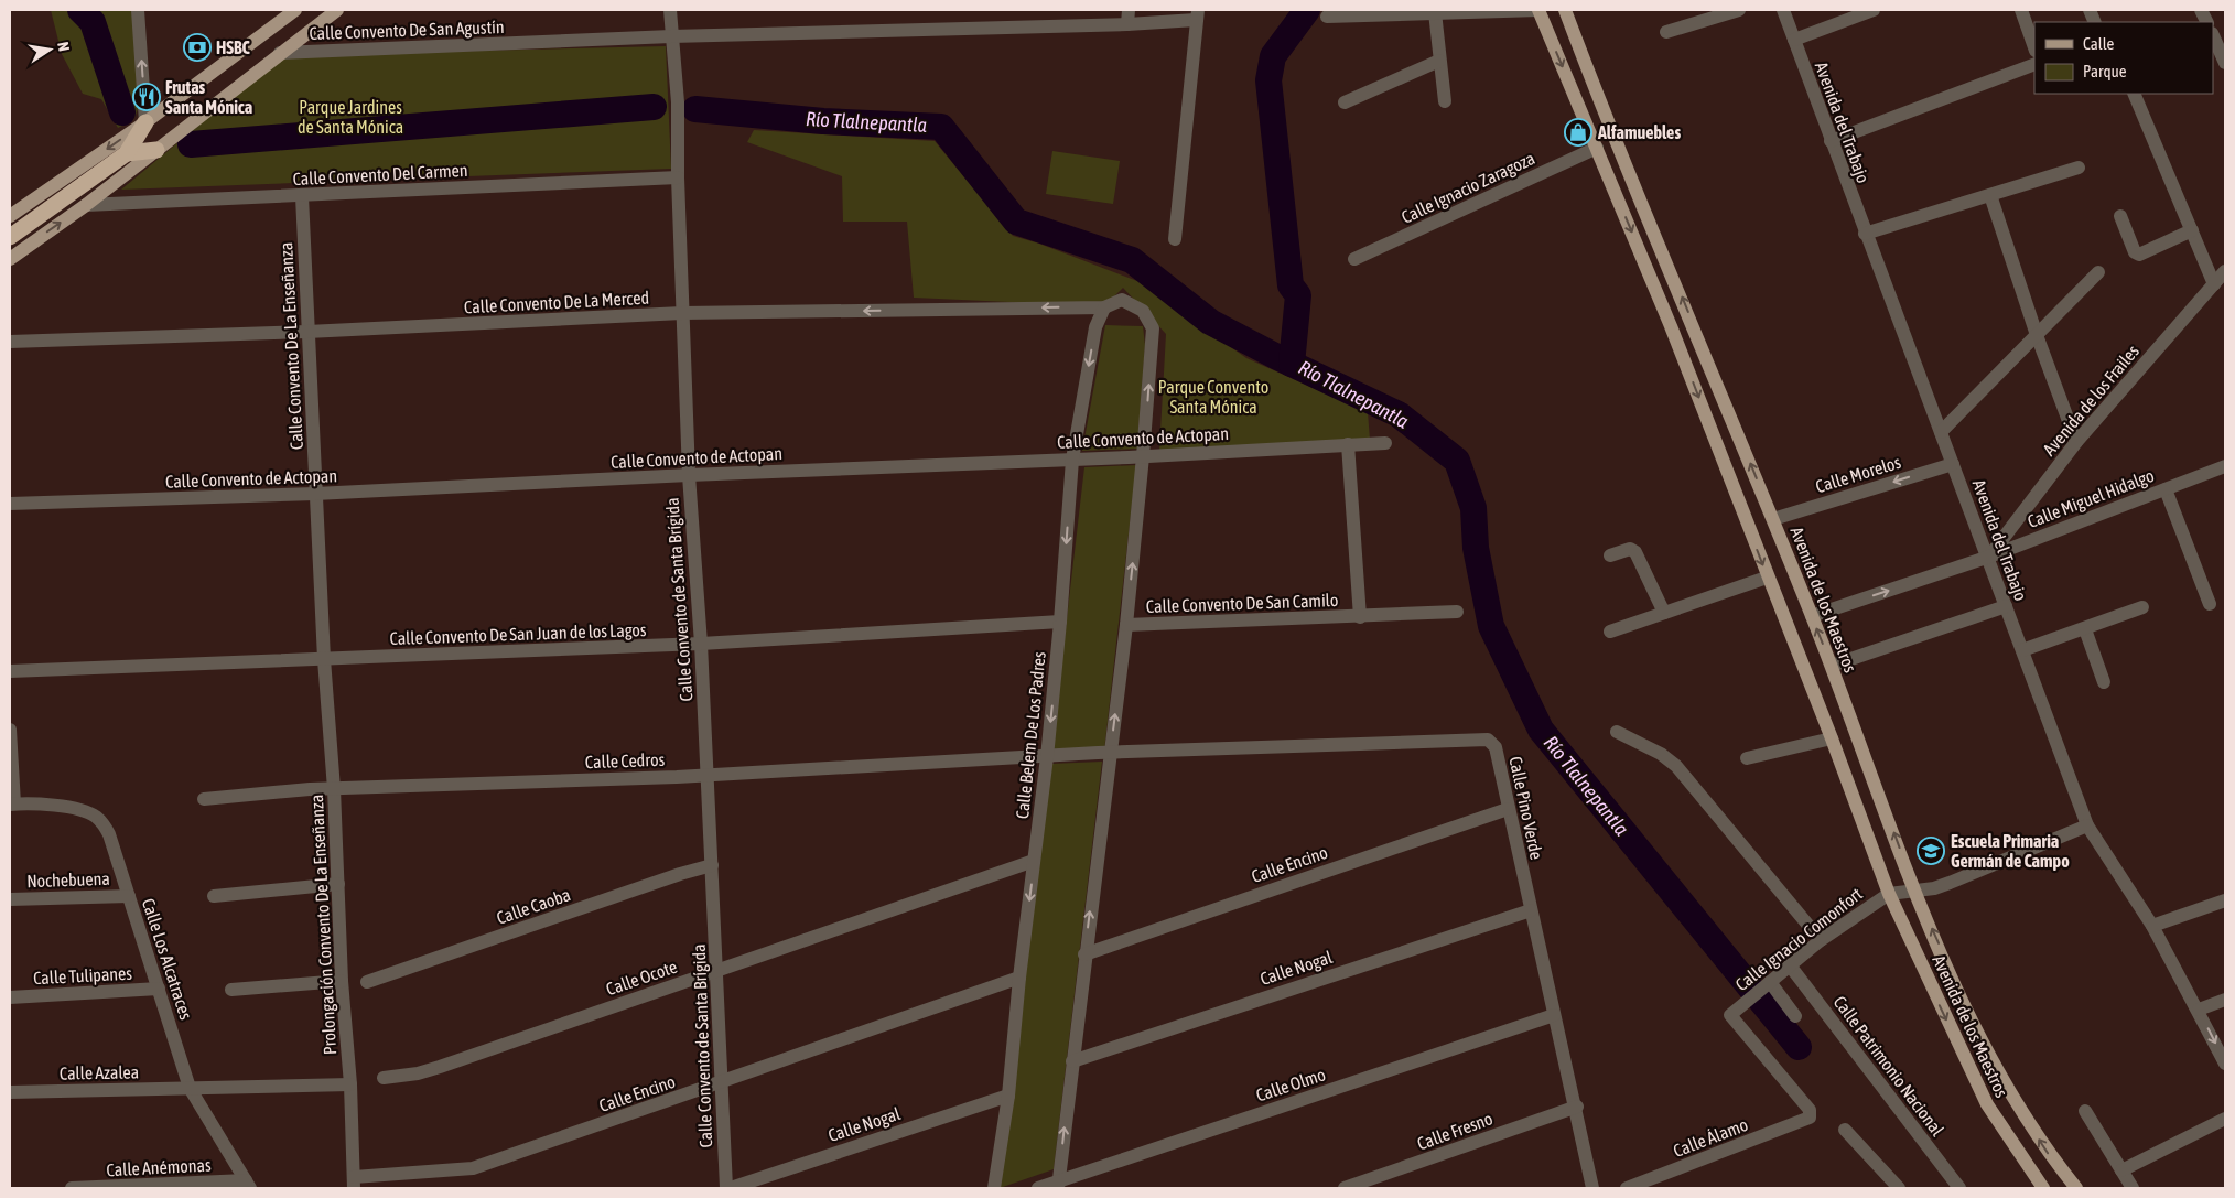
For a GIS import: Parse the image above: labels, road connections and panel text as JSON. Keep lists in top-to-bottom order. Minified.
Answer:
{"streets":{"main road":["Avenida de los Maestros"],"street":["Calle Convento De San Agustín","Avenida del Trabajo","Calle Convento Del Carmen","Calle Ignacio Zaragoza","Calle Convento De La Merced","Calle Convento De La Enseñanza","Avenida de los Frailes","Calle Convento de Actopan","Calle Morelos","Calle Miguel Hidalgo","Calle Convento de Santa Brígida","Calle Convento De San Camilo","Calle Convento De San Juan de los Lagos","Calle Belem De Los Padres","Calle Cedros","Calle Pino Verde","Calle Encino","Nochebuena","Calle Caoba","Prolongación Convento De La Enseñanza","Calle Ignacio Comonfort","Calle Los Alcatraces","Calle Nogal","Calle Tulipanes","Calle Ocote","Calle Patrimonio Nacional","Calle Azalea","Calle Olmo","Calle Fresno","Calle Álamo","Calle Anémonas"]},"crossings":[["Calle Convento De San Agustín","Calle Convento de Santa Brígida"],["Avenida del Trabajo","Avenida de los Frailes"],["Avenida del Trabajo","Calle Morelos"],["Avenida del Trabajo","Calle Miguel Hidalgo"],["Calle Convento Del Carmen","Calle Convento De La Enseñanza"],["Calle Convento Del Carmen","Calle Convento de Santa Brígida"],["Calle Ignacio Zaragoza","Avenida de los Maestros"],["Calle Convento De La Merced","Calle Convento De La Enseñanza"],["Calle Convento De La Merced","Calle Convento de Santa Brígida"],["Calle Convento De La Merced","Calle Belem De Los Padres"],["Calle Convento De La Enseñanza","Calle Convento de Actopan"],["Calle Convento De La Enseñanza","Calle Convento De San Juan de los Lagos"],["Calle Convento De La Enseñanza","Prolongación Convento De La Enseñanza"],["Avenida de los Frailes","Calle Miguel Hidalgo"],["Calle Convento de Actopan","Calle Convento de Santa Brígida"],["Calle Convento de Actopan","Calle Convento De San Camilo"],["Calle Convento de Actopan","Calle Belem De Los Padres"],["Calle Morelos","Avenida de los Maestros"],["Calle Miguel Hidalgo","Avenida de los Maestros"],["Calle Convento de Santa Brígida","Calle Convento De San Juan de los Lagos"],["Calle Convento de Santa Brígida","Calle Cedros"],["Calle Convento de Santa Brígida","Calle Encino"],["Calle Convento de Santa Brígida","Calle Caoba"],["Calle Convento de Santa Brígida","Calle Ocote"],["Avenida de los Maestros","Calle Ignacio Comonfort"],["Calle Convento De San Juan de los Lagos","Calle Belem De Los Padres"],["Calle Convento De San Juan de los Lagos","Prolongación Convento De La Enseñanza"],["Calle Belem De Los Padres","Calle Cedros"],["Calle Belem De Los Padres","Calle Pino Verde"],["Calle Belem De Los Padres","Calle Encino"],["Calle Belem De Los Padres","Calle Nogal"],["Calle Belem De Los Padres","Calle Ocote"],["Calle Cedros","Calle Pino Verde"],["Calle Cedros","Prolongación Convento De La Enseñanza"],["Calle Pino Verde","Calle Encino"],["Calle Pino Verde","Calle Nogal"],["Calle Pino Verde","Calle Olmo"],["Calle Pino Verde","Calle Fresno"],["Calle Encino","Prolongación Convento De La Enseñanza"],["Nochebuena","Calle Los Alcatraces"],["Calle Ignacio Comonfort","Calle Patrimonio Nacional"],["Calle Ignacio Comonfort","Calle Álamo"],["Calle Los Alcatraces","Calle Tulipanes"],["Calle Los Alcatraces","Calle Azalea"],["Calle Los Alcatraces","Calle Anémonas"]],"one_way":["Calle Convento De La Merced","Calle Morelos"],"water":["Río Tlalnepantla"],"parks":["Parque Jardines de Santa Mónica","Parque Convento Santa Mónica"],"places":{"bank":["HSBC"],"restaurant":["Frutas Santa Mónica"],"shop":["Alfamuebles"],"school or university":["Escuela Primaria Germán de Campo"]},"legend":["Calle","Parque"],"north":"right"}
